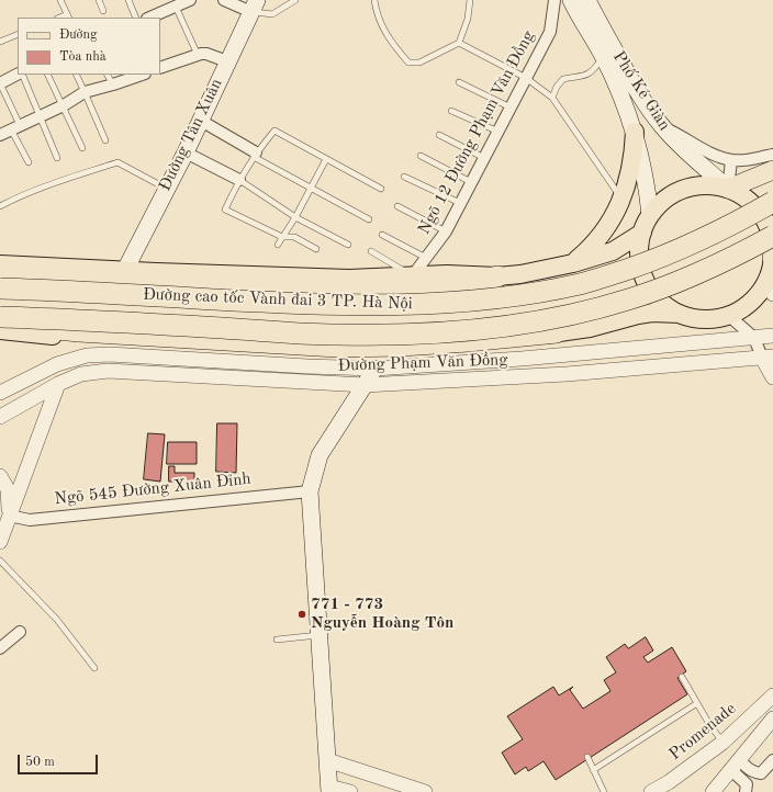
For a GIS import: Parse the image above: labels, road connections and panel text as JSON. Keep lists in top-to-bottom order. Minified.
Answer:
{"streets":{"highway":["Đường cao tốc Vành đai 3 TP. Hà Nội"],"main road":["Phố Kẻ Giàn","Đường Tân Xuân","Đường Phạm Văn Đồng"],"street":["Ngõ 12 Đường Phạm Văn Đồng","Ngõ 545 Đường Xuân Đỉnh","Promenade"]},"crossings":[["Phố Kẻ Giàn","Đường Phạm Văn Đồng"],["Đường cao tốc Vành đai 3 TP. Hà Nội","Đường Phạm Văn Đồng"]],"places":["771 - 773 Nguyễn Hoàng Tôn"],"legend":["Đường","Tòa nhà"],"scale_bar":"50 m"}
